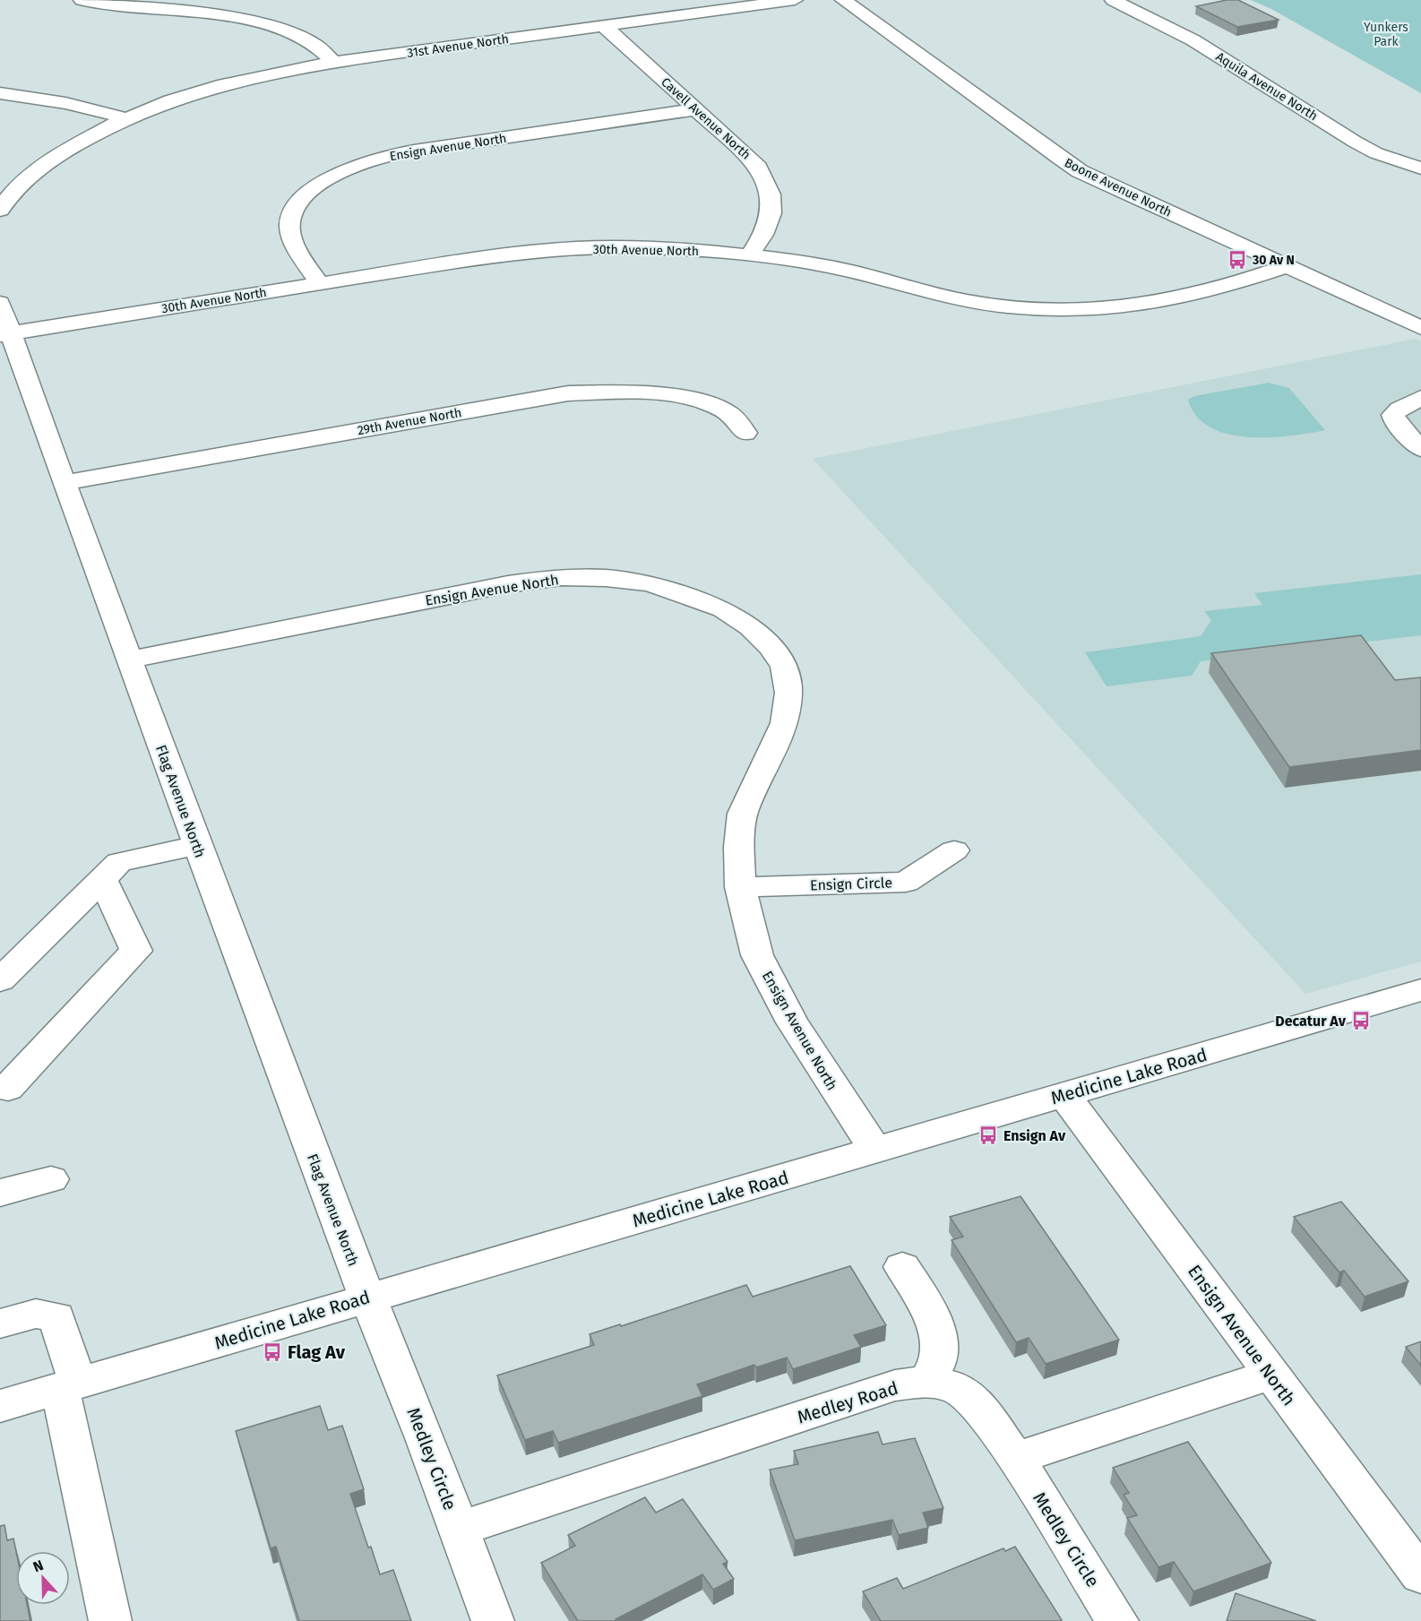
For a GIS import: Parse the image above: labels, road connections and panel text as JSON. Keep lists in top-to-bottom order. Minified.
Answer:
{"streets":{"street":["31st Avenue North","Aquila Avenue North","Cavell Avenue North","Ensign Avenue North","Boone Avenue North","30th Avenue North","29th Avenue North","Flag Avenue North","Ensign Circle","Medicine Lake Road","Medley Road","Medley Circle"]},"crossings":[["31st Avenue North","Cavell Avenue North"],["Cavell Avenue North","Ensign Avenue North"],["Cavell Avenue North","30th Avenue North"],["Ensign Avenue North","30th Avenue North"],["Ensign Avenue North","Flag Avenue North"],["Ensign Avenue North","Ensign Circle"],["Ensign Avenue North","Medicine Lake Road"],["Boone Avenue North","30th Avenue North"],["30th Avenue North","Flag Avenue North"],["29th Avenue North","Flag Avenue North"],["Flag Avenue North","Medicine Lake Road"],["Flag Avenue North","Medley Circle"],["Medicine Lake Road","Medley Circle"],["Medley Road","Medley Circle"]],"parks":["Yunkers Park"],"places":{"bus stop":["30 Av N","Decatur Av","Ensign Av","Flag Av"]},"north":"top"}
